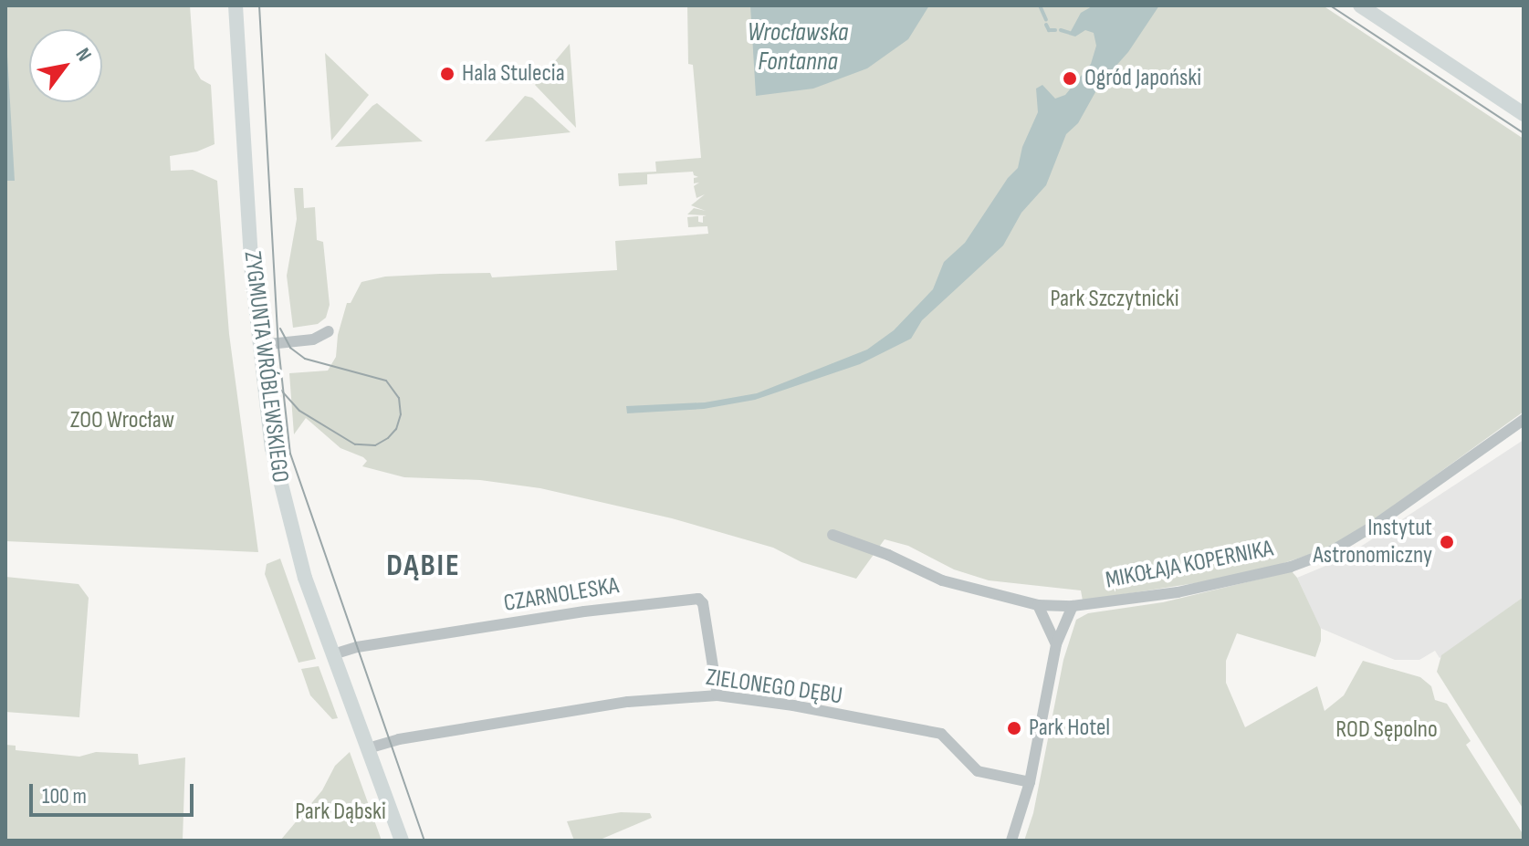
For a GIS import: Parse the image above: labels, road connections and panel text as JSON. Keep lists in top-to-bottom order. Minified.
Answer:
{"streets":{"main road":["ZYGMUNTA WRÓBLEWSKIEGO"],"street":["MIKOŁAJA KOPERNIKA","CZARNOLESKA","ZIELONEGO DĘBU"]},"crossings":[["ZYGMUNTA WRÓBLEWSKIEGO","CZARNOLESKA"],["ZYGMUNTA WRÓBLEWSKIEGO","ZIELONEGO DĘBU"],["CZARNOLESKA","ZIELONEGO DĘBU"]],"districts":["DĄBIE"],"water":["Wrocławska Fontanna"],"parks":["Park Szczytnicki","ZOO Wrocław","ROD Sępolno","Park Dąbski"],"places":["Hala Stulecia","Ogród Japoński","Instytut Astronomiczny","Park Hotel"],"scale_bar":"100 m","north":"top right"}
